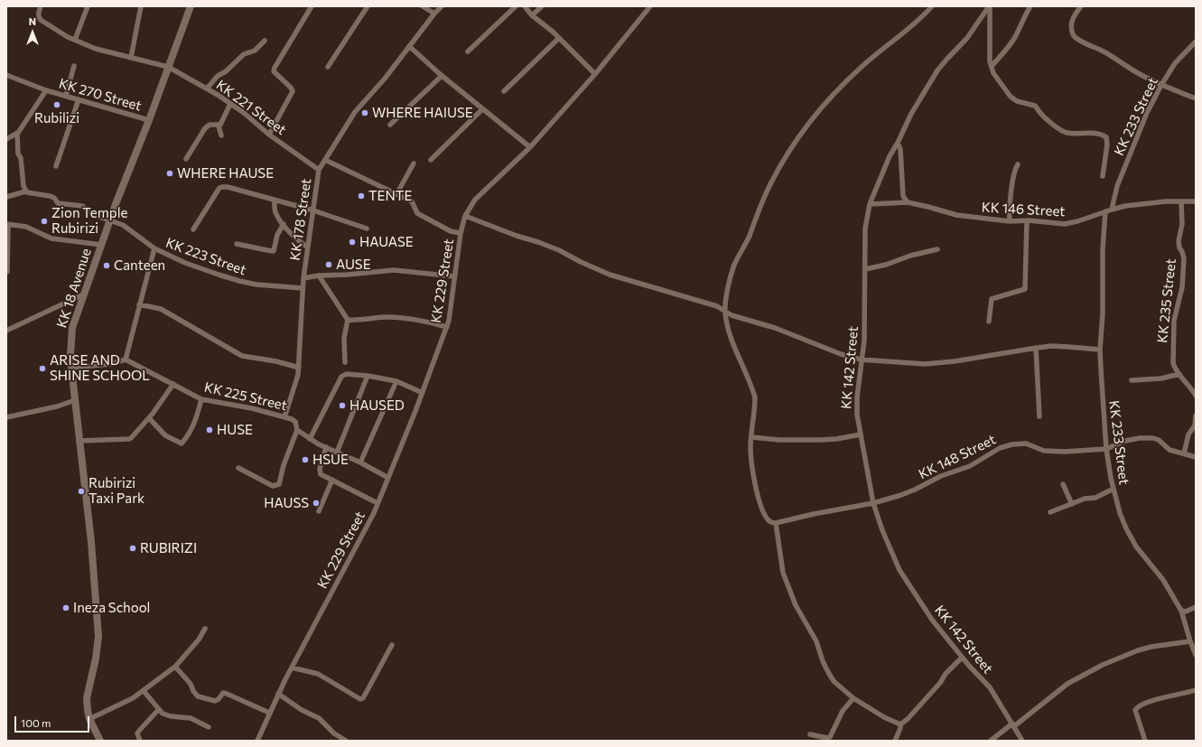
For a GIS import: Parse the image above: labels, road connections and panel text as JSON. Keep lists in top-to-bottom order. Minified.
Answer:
{"streets":{"main road":["KK 18 Avenue"],"street":["KK 270 Street","KK 221 Street","KK 233 Street","KK 146 Street","KK 178 Street","KK 223 Street","KK 229 Street","KK 235 Street","KK 142 Street","KK 225 Street","KK 148 Street"]},"crossings":[["KK 270 Street","KK 18 Avenue"],["KK 221 Street","KK 178 Street"],["KK 221 Street","KK 18 Avenue"],["KK 233 Street","KK 146 Street"],["KK 233 Street","KK 148 Street"],["KK 146 Street","KK 235 Street"],["KK 146 Street","KK 142 Street"],["KK 178 Street","KK 223 Street"],["KK 178 Street","KK 225 Street"],["KK 223 Street","KK 18 Avenue"],["KK 229 Street","KK 225 Street"],["KK 142 Street","KK 148 Street"]],"places":["Rubilizi","WHERE HAIUSE","WHERE HAUSE","TENTE","Zion Temple Rubirizi","HAUASE","AUSE","Canteen","ARISE AND SHINE SCHOOL","HAUSED","HUSE","HSUE","Rubirizi Taxi Park","HAUSS","RUBIRIZI","Ineza School"],"scale_bar":"100 m","north":"top"}
